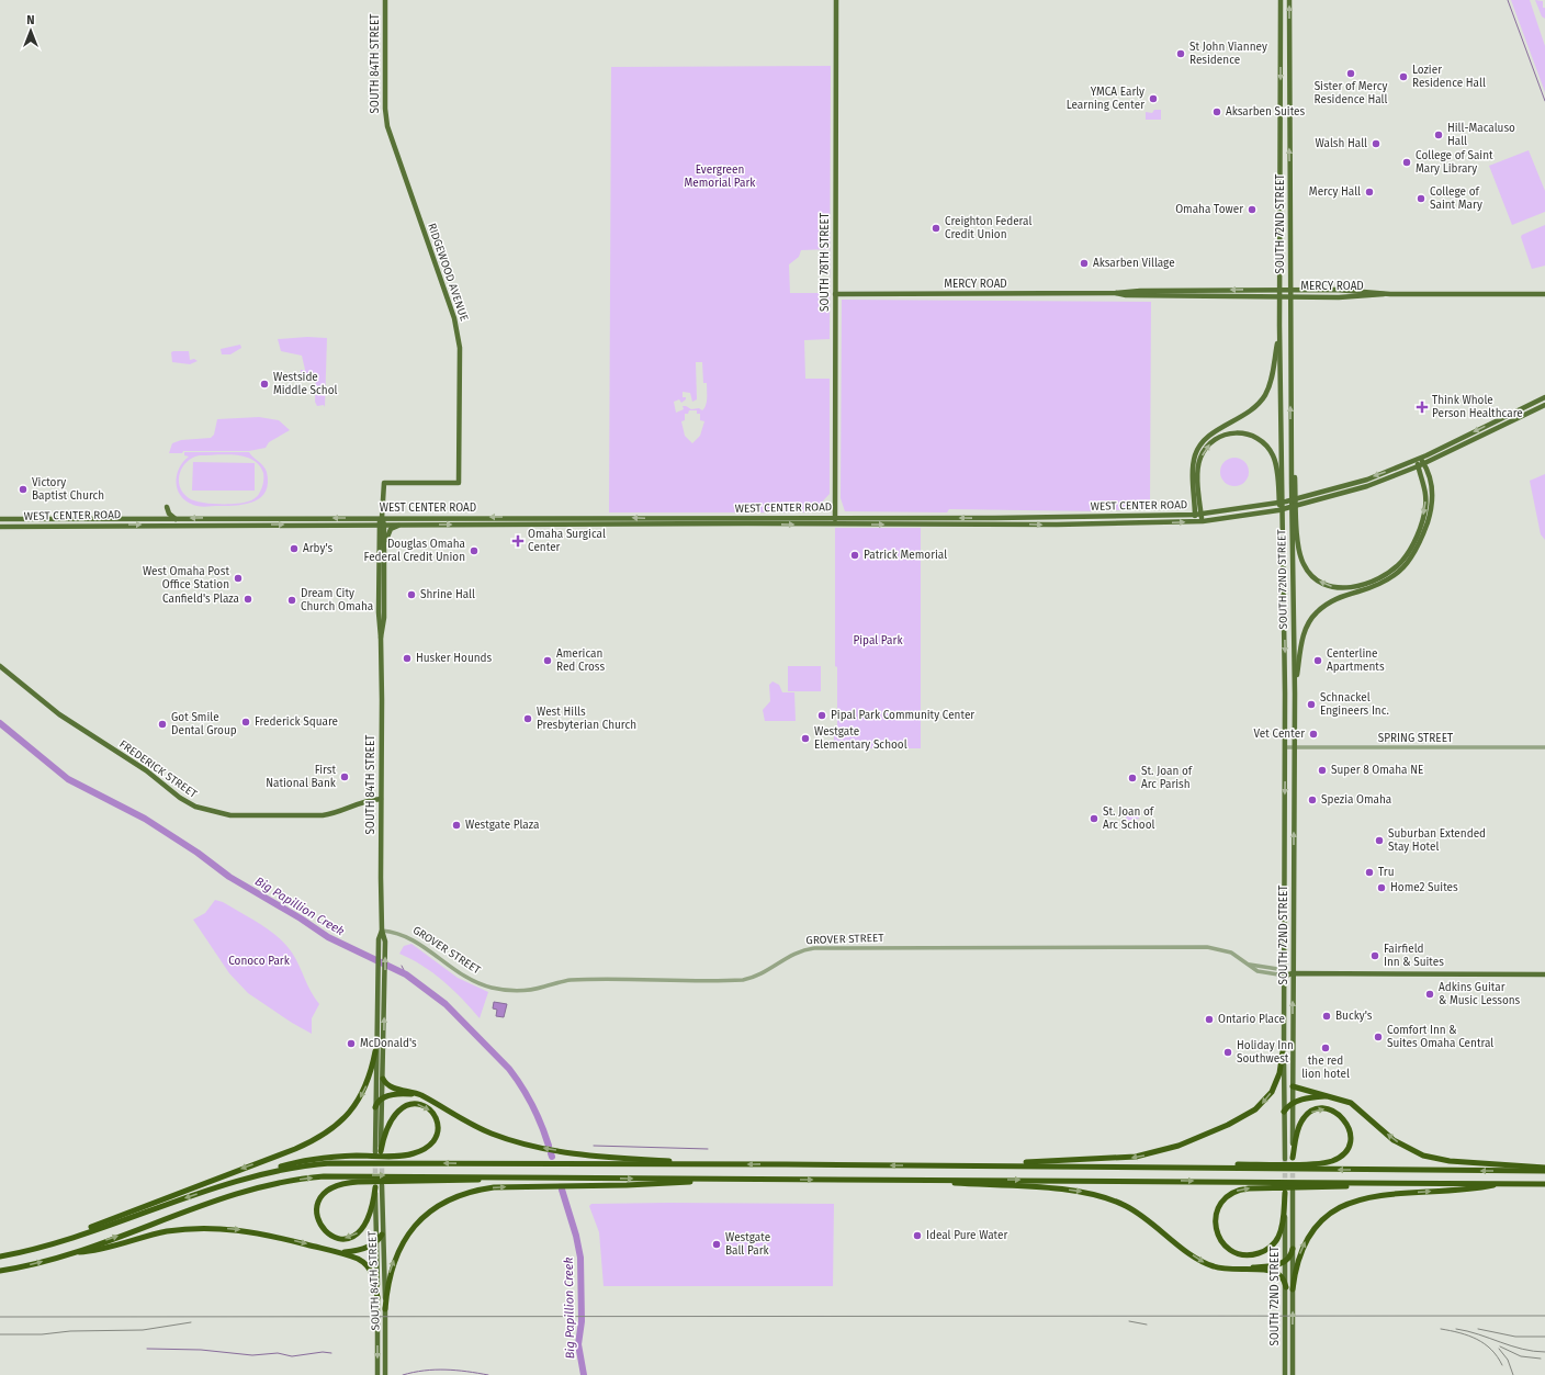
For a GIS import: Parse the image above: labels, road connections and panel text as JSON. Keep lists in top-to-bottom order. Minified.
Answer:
{"streets":{"main road":["SOUTH 84TH STREET","SOUTH 72ND STREET","SOUTH 78TH STREET","RIDGEWOOD AVENUE","MERCY ROAD","WEST CENTER ROAD","FREDERICK STREET","GROVER STREET"],"street":["SPRING STREET"]},"crossings":[["SOUTH 84TH STREET","RIDGEWOOD AVENUE"],["SOUTH 84TH STREET","WEST CENTER ROAD"],["SOUTH 84TH STREET","FREDERICK STREET"],["SOUTH 84TH STREET","GROVER STREET"],["SOUTH 72ND STREET","MERCY ROAD"],["SOUTH 72ND STREET","SPRING STREET"],["SOUTH 72ND STREET","GROVER STREET"],["SOUTH 78TH STREET","MERCY ROAD"],["SOUTH 78TH STREET","WEST CENTER ROAD"]],"water":["Big Papillion Creek"],"parks":["Evergreen Memorial Park","Pipal Park","Conoco Park"],"places":{"other":["St John Vianney Residence","Sister of Mercy Residence Hall","Lozier Residence Hall","YMCA Early Learning Center","Aksarben Suites","Hill-Macaluso Hall","Walsh Hall","College of Saint Mary Library","Mercy Hall","College of Saint Mary","Omaha Tower","Creighton Federal Credit Union","Aksarben Village","Westside Middle Schol","Victory Baptist Church","Arby's","Douglas Omaha Federal Credit Union","Patrick Memorial","West Omaha Post Office Station","Shrine Hall","Canfield's Plaza","Dream City Church Omaha","Husker Hounds","American Red Cross","Centerline Apartments","Schnackel Engineers Inc.","Pipal Park Community Center","West Hills Presbyterian Church","Frederick Square","Got Smile Dental Group","Vet Center","Westgate Elementary School","Super 8 Omaha NE","First National Bank","St. Joan of Arc Parish","Spezia Omaha","St. Joan of Arc School","Westgate Plaza","Suburban Extended Stay Hotel","Tru","Home2 Suites","Fairfield Inn & Suites","Adkins Guitar & Music Lessons","Bucky's","Ontario Place","Comfort Inn & Suites Omaha Central","McDonald's","the red lion hotel","Holiday Inn Southwest","Ideal Pure Water","Westgate Ball Park"],"health":["Think Whole Person Healthcare","Omaha Surgical Center"]},"north":"top"}
